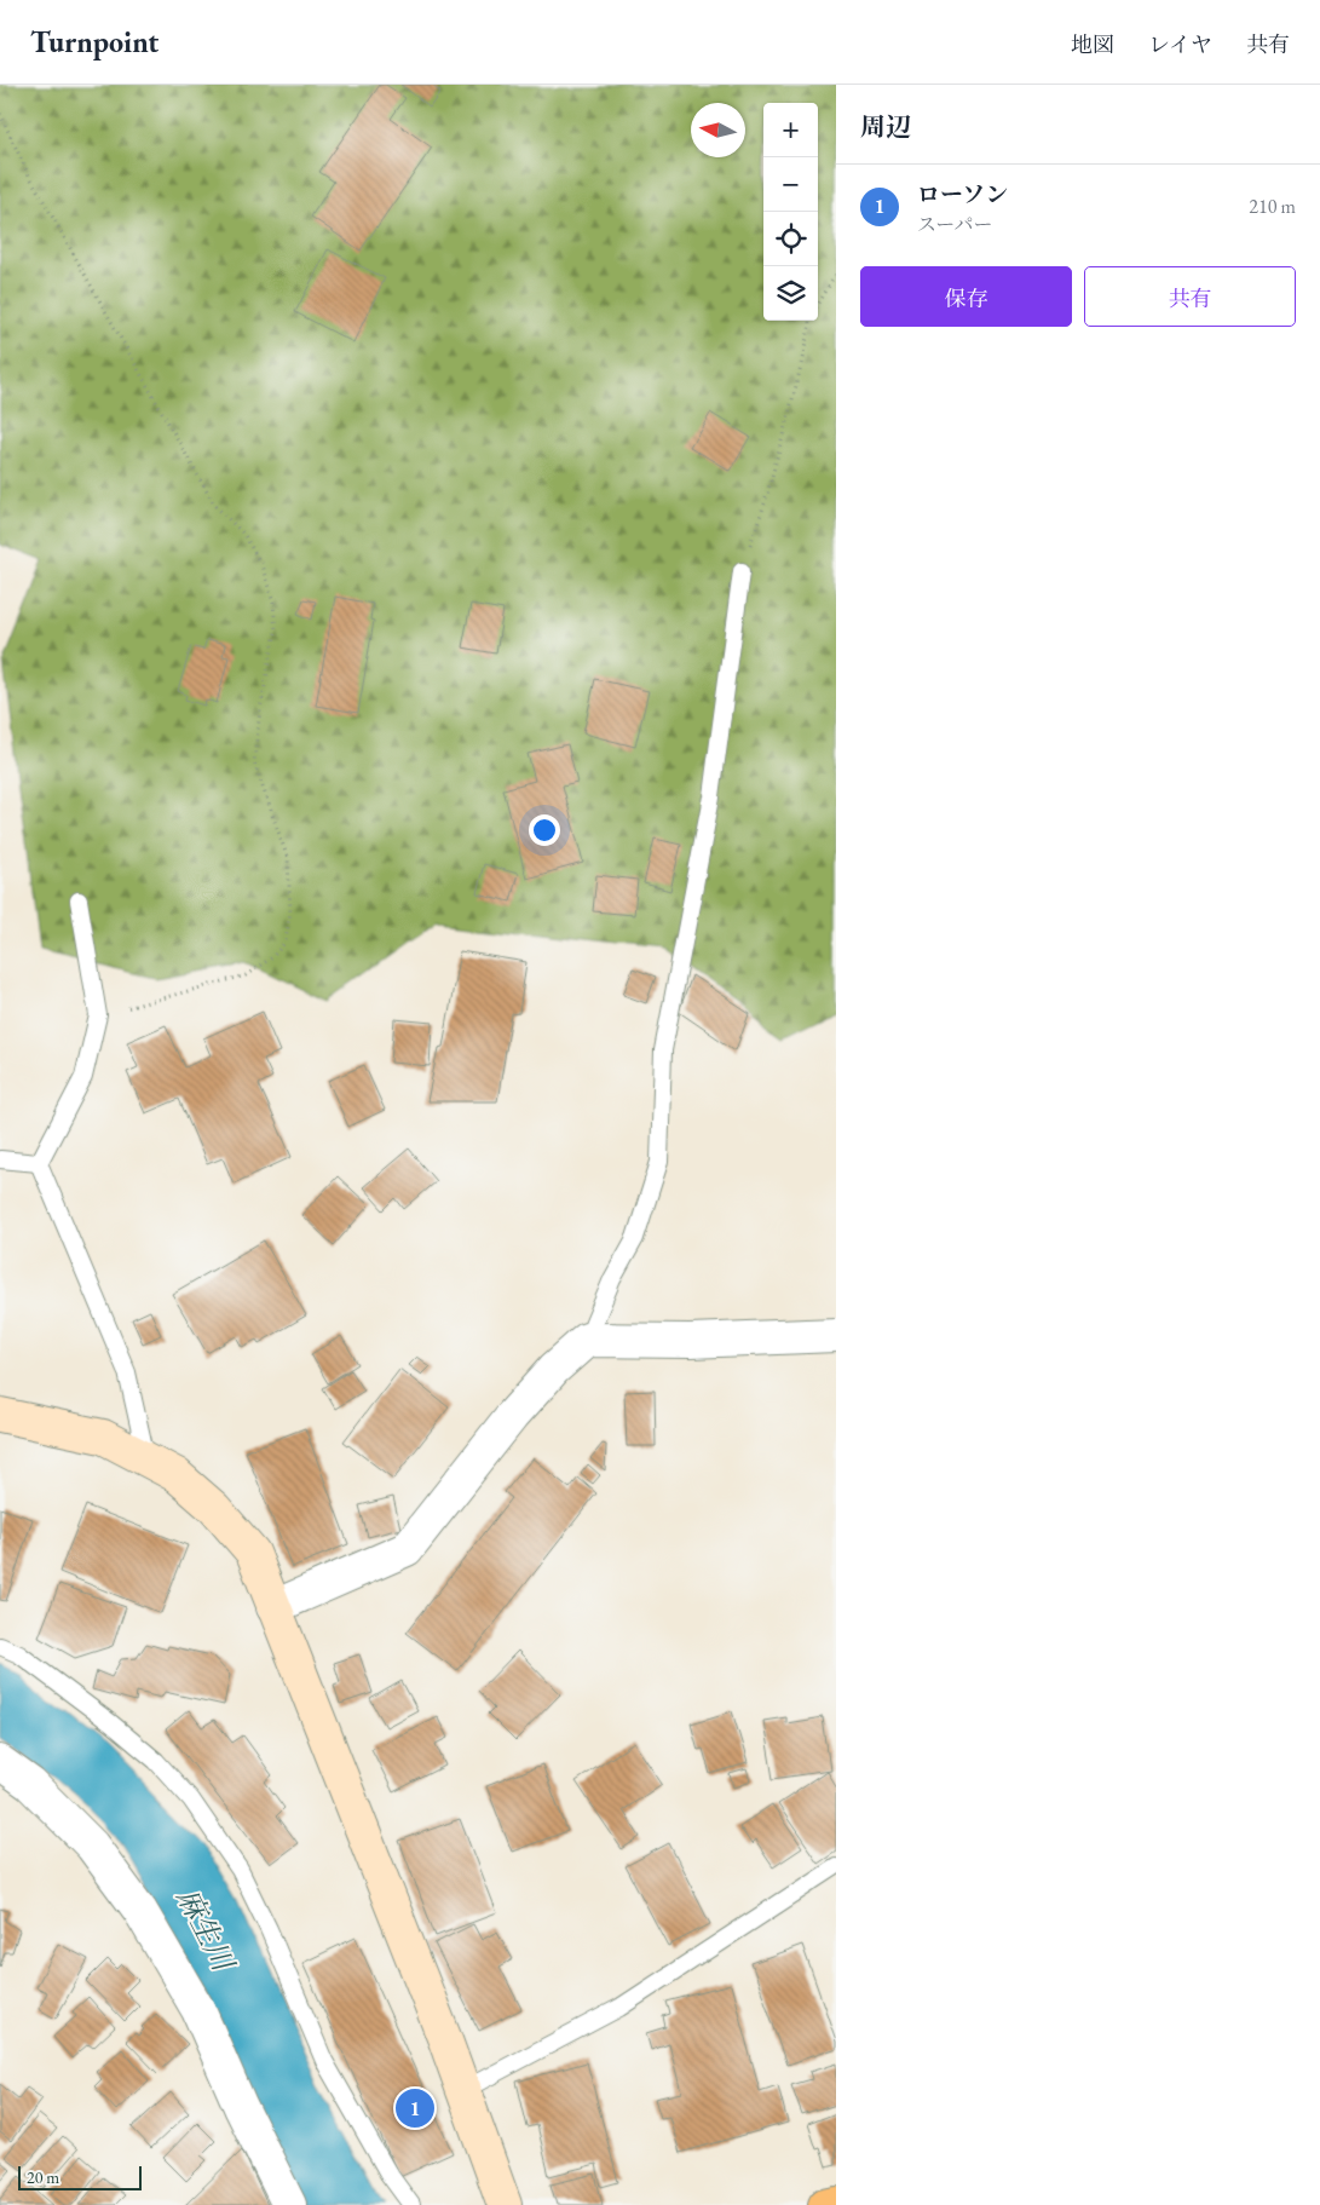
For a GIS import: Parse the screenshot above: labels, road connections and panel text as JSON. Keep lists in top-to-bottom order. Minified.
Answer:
{"water":["麻生川"],"scale_bar":"20 m","north":"left","page":{"header":"Turnpoint","nav":["地図","レイヤ","共有"],"heading":"周辺","map_buttons":["+","−"],"list":[{"mark":"1","name":"ローソン","note":"スーパー","value":"210 m"}],"buttons":["保存","共有"],"pins":"1","scale":"20 m"}}
